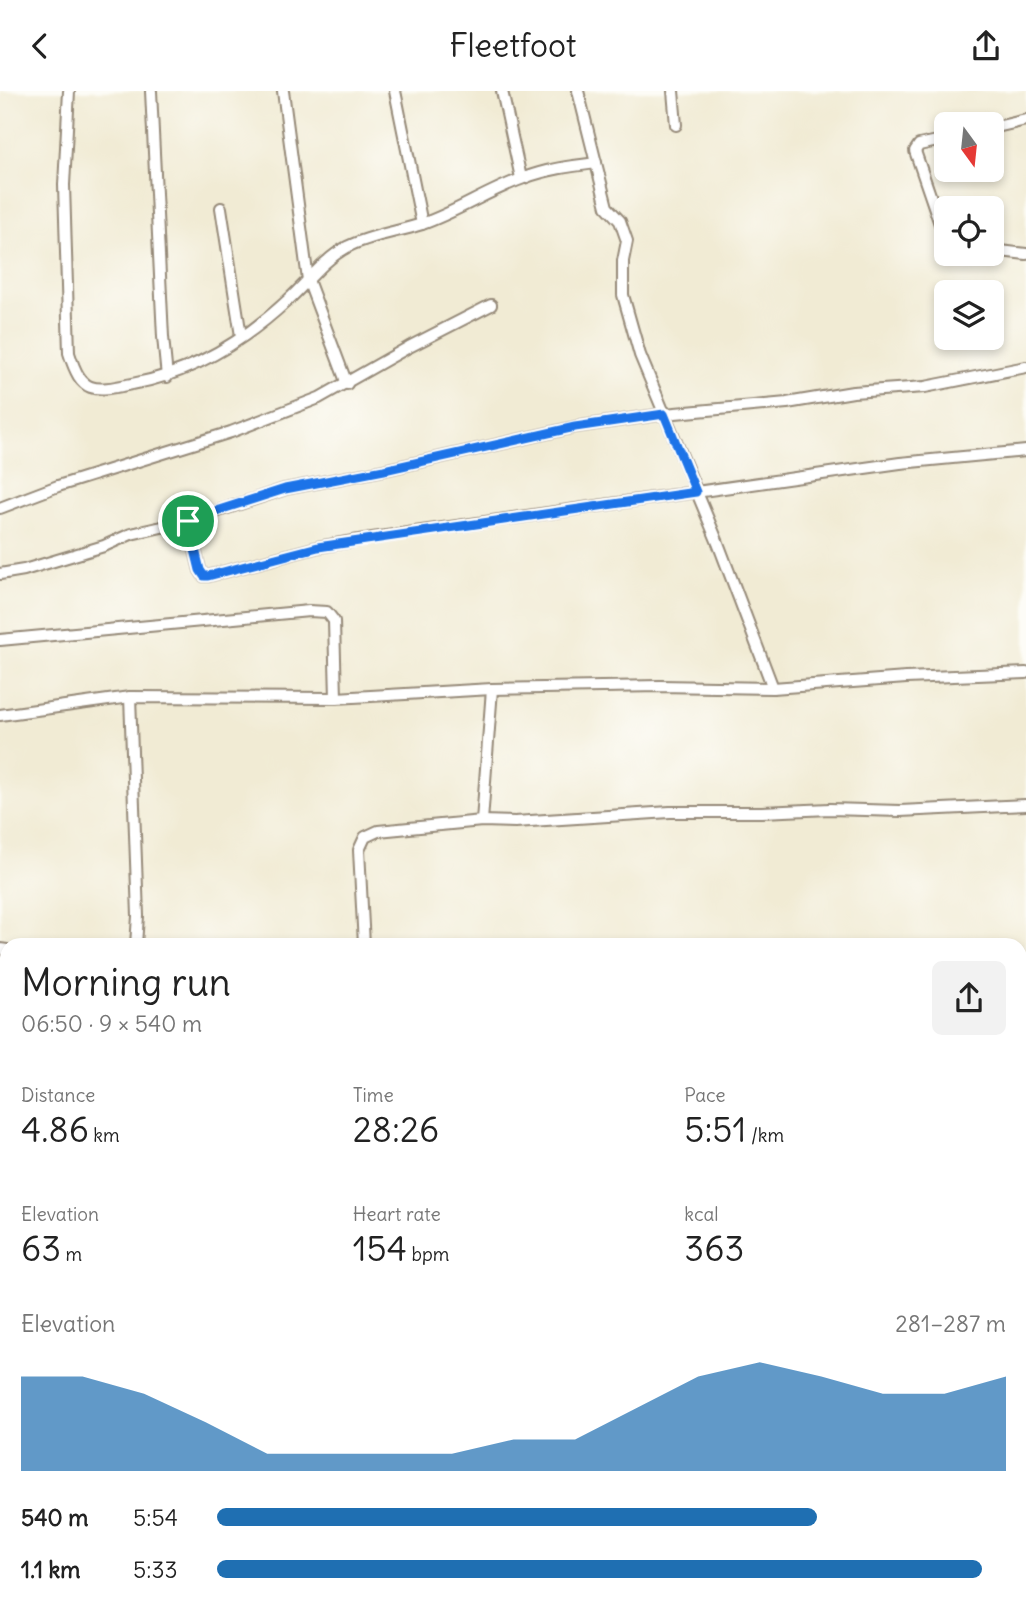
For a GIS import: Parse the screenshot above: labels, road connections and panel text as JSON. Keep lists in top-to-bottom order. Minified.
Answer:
{"north":"bottom","page":{"header":"Fleetfoot","heading":["Morning run","06:50 · 9 × 540 m"],"stats":[["Distance","4.86 km"],["Time","28:26"],["Pace","5:51 /km"],["Elevation","63 m"],["Heart rate","154 bpm"],["kcal","363"]],"chart":["Elevation","281–287 m"],"list":[{"name":"540 m","note":"5:54"},{"name":"1.1 km","note":"5:33"}]}}
